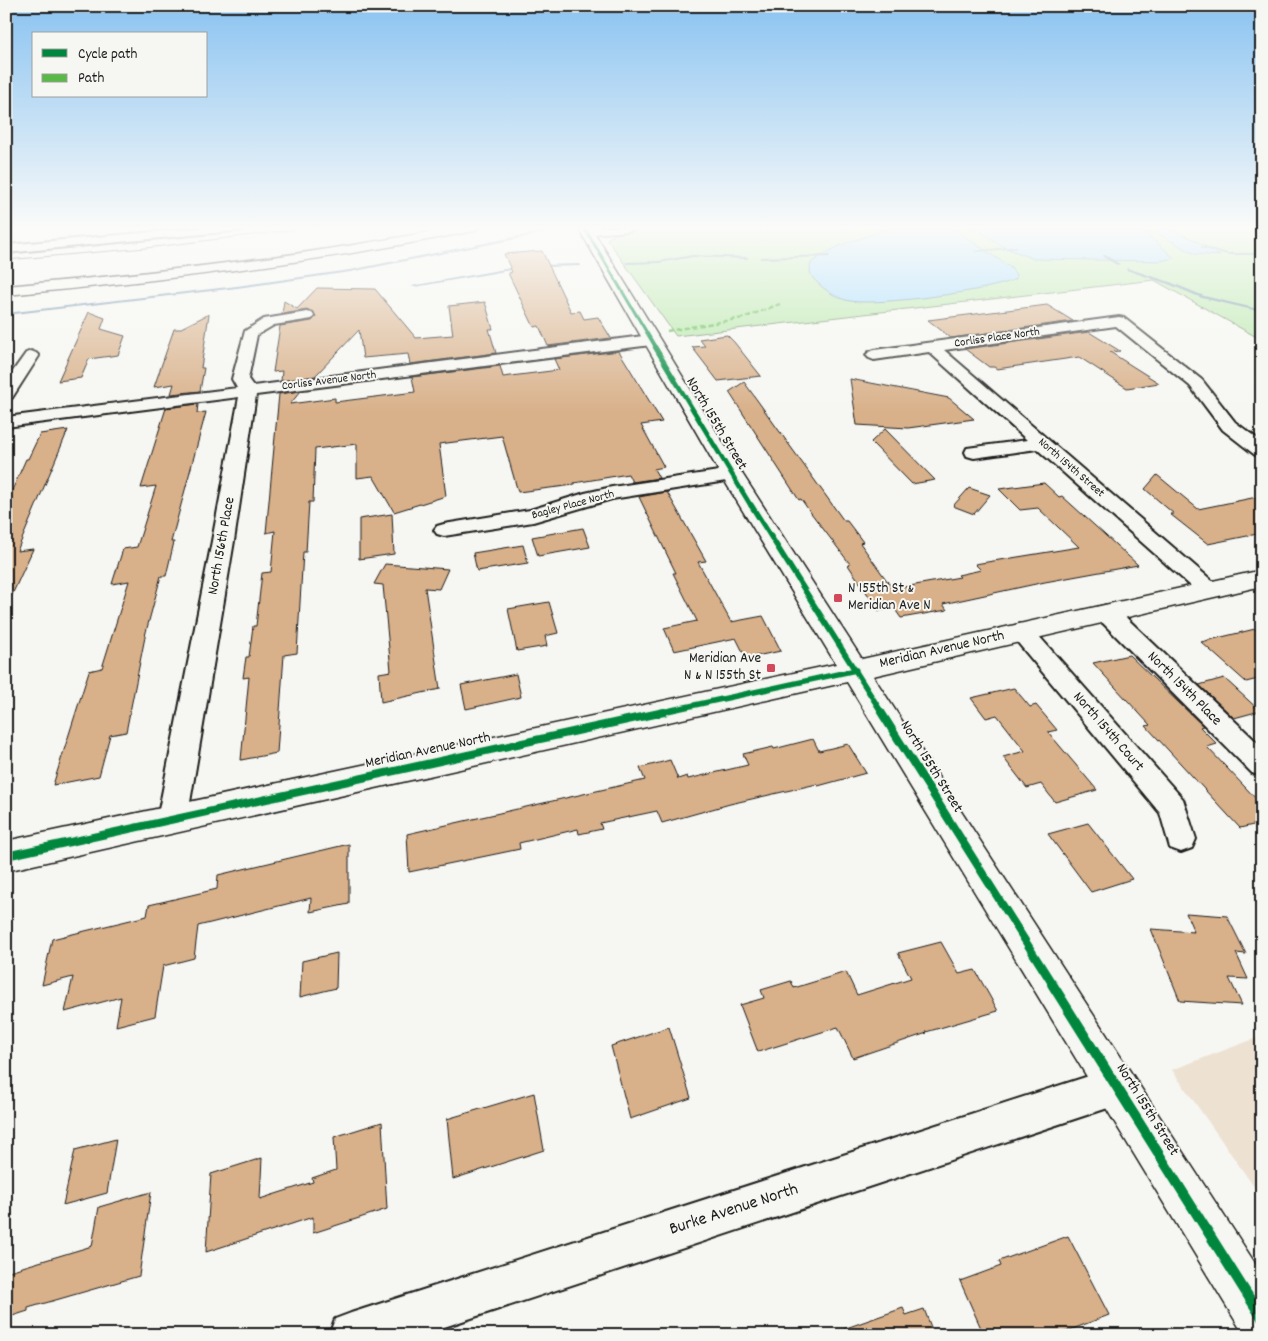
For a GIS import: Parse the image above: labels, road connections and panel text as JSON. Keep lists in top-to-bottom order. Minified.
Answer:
{"streets":{"main road":["North 155th Street","Meridian Avenue North"],"street":["Corliss Place North","Corliss Avenue North","North 154th Street","Bagley Place North","North 156th Place","North 154th Place","North 154th Court","Burke Avenue North"]},"crossings":[["Corliss Place North","North 154th Street"],["Corliss Avenue North","North 155th Street"],["Corliss Avenue North","North 156th Place"],["North 155th Street","Bagley Place North"],["North 155th Street","Meridian Avenue North"],["North 155th Street","Burke Avenue North"],["North 154th Street","Meridian Avenue North"],["North 156th Place","Meridian Avenue North"],["Meridian Avenue North","North 154th Place"],["Meridian Avenue North","North 154th Court"]],"places":{"transit":["N 155th St & Meridian Ave N","Meridian Ave N & N 155th St"]},"legend":["Cycle path","Path"]}
